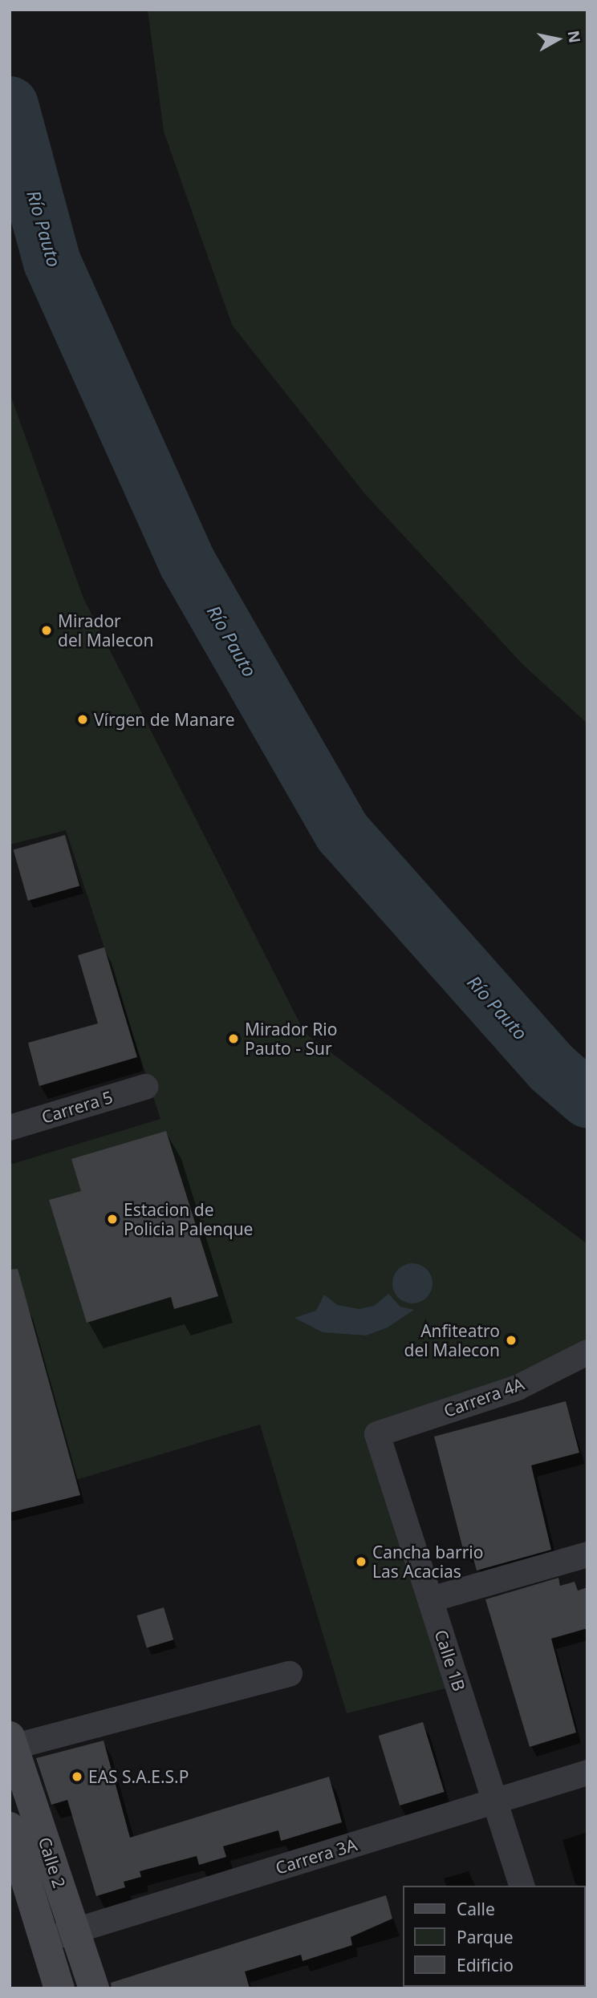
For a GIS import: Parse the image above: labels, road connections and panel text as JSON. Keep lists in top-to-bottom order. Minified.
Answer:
{"streets":{"street":["Carrera 5","Carrera 4A","Calle 1B","Carrera 3A","Calle 2"]},"crossings":[["Carrera 4A","Calle 1B"],["Calle 1B","Carrera 3A"],["Carrera 3A","Calle 2"]],"water":["Río Pauto"],"places":["Mirador del Malecon","Vírgen de Manare","Mirador Rio Pauto - Sur","Estacion de Policia Palenque","Anfiteatro del Malecon","Cancha barrio Las Acacias","EAS S.A.E.S.P"],"legend":["Calle","Parque","Edificio"],"north":"right"}
